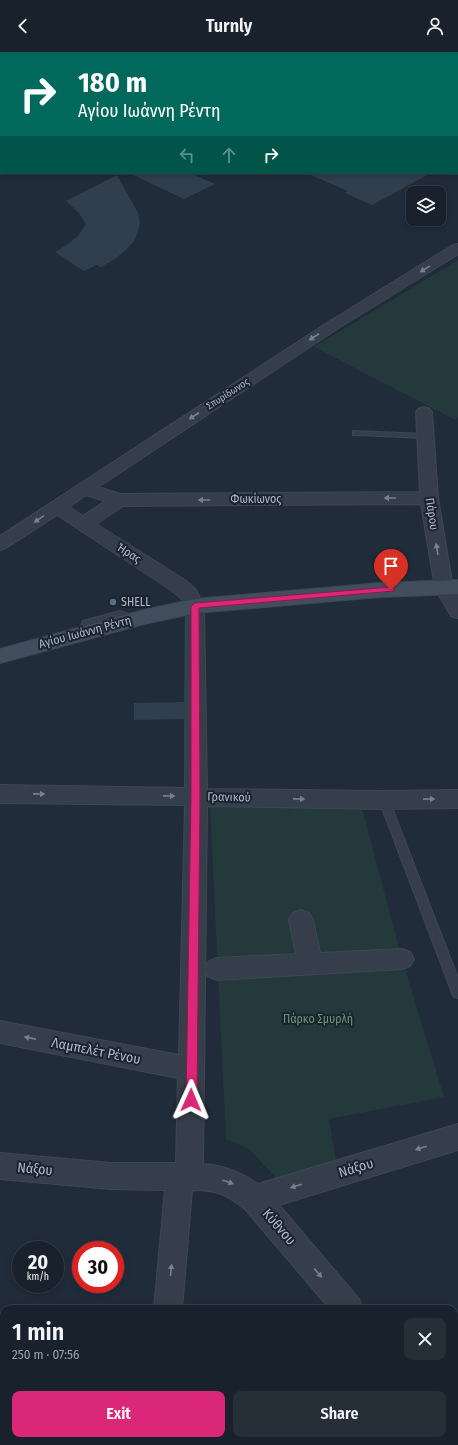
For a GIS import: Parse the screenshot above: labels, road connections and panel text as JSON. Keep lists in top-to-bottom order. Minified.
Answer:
{"streets":{"street":["Σπυρίδωνος","Φωκίωνος","Πάρου","Ήρας","Αγίου Ιωάννη Ρέντη","Γρανικού","Λαμπελέτ Ρένου","Νάξου","Κύθνου"]},"crossings":[["Σπυρίδωνος","Φωκίωνος"],["Σπυρίδωνος","Ήρας"],["Φωκίωνος","Πάρου"],["Πάρου","Αγίου Ιωάννη Ρέντη"],["Ήρας","Αγίου Ιωάννη Ρέντη"],["Νάξου","Κύθνου"]],"one_way":["Σπυρίδωνος","Φωκίωνος","Πάρου","Λαμπελέτ Ρένου","Νάξου","Κύθνου"],"parks":["Πάρκο Σµυρλή"],"places":["SHELL"],"page":{"header":"Turnly","turn":["180 m","Αγίου Ιωάννη Ρέντη"],"speed":"20 km/h","limit":"30","heading":["1 min","250 m · 07:56"],"buttons":["Exit","Share"]}}
